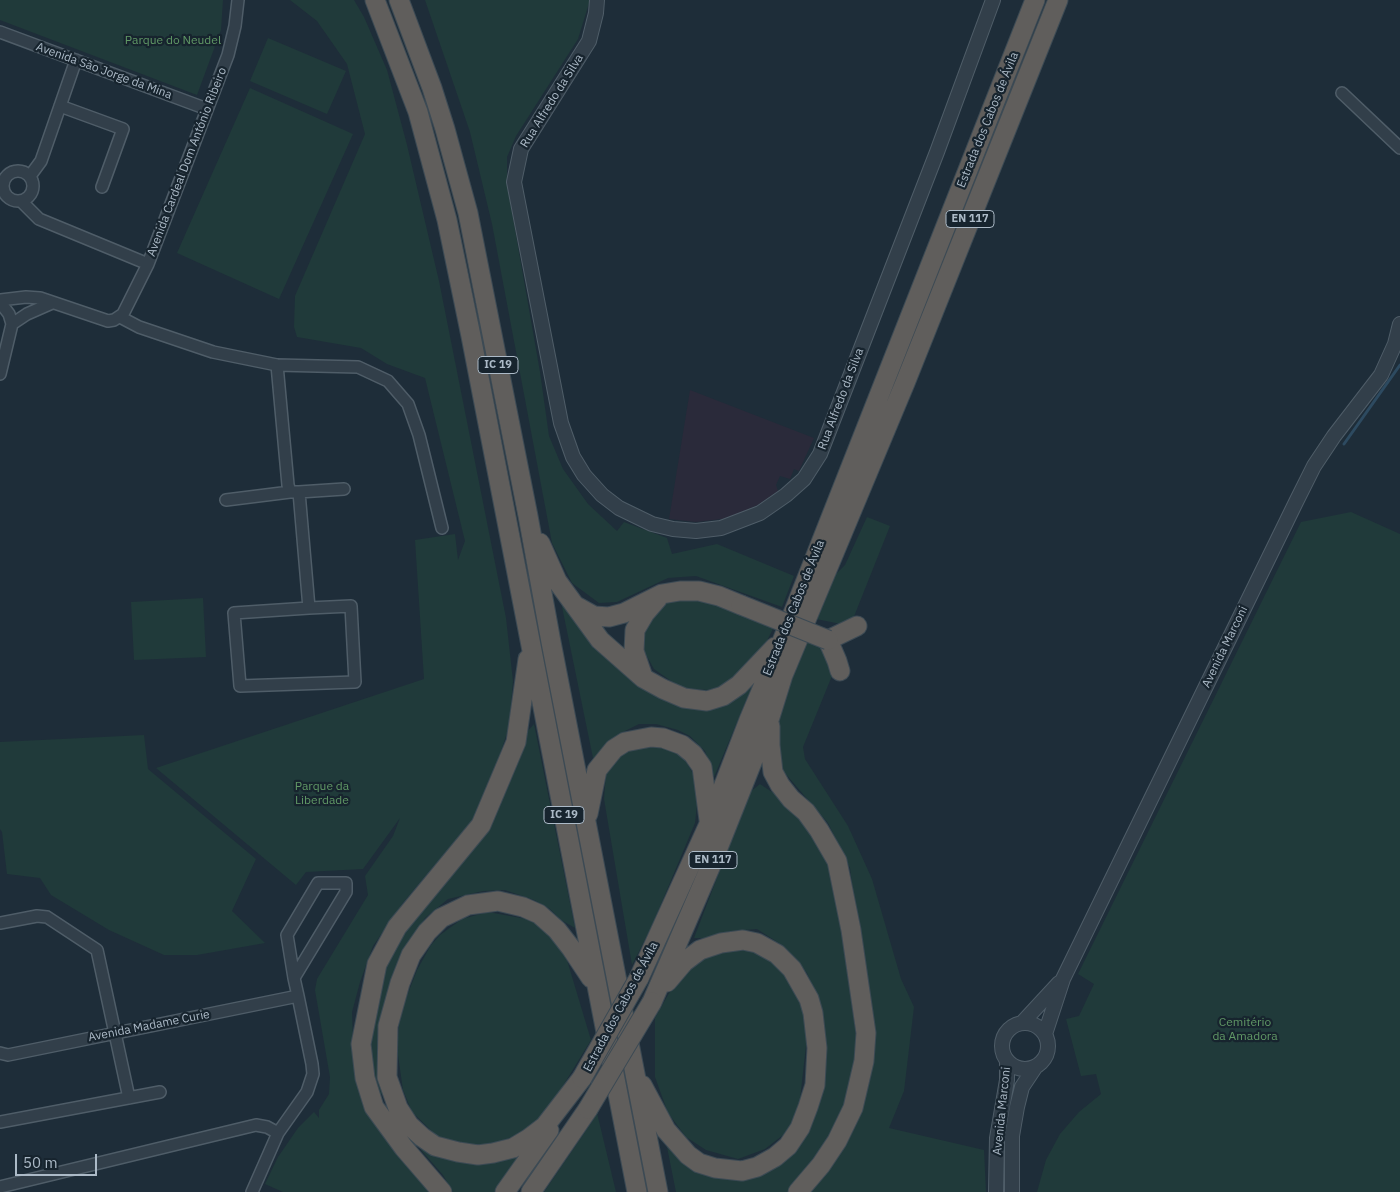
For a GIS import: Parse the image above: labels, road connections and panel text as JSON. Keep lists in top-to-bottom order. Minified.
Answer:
{"streets":{"highway":["Estrada dos Cabos de Ávila","EN 117","IC 19"],"street":["Avenida São Jorge da Mina","Rua Alfredo da Silva","Avenida Cardeal Dom António Ribeiro","Avenida Marconi","Avenida Madame Curie"]},"crossings":[["Avenida São Jorge da Mina","Avenida Cardeal Dom António Ribeiro"]],"parks":["Parque do Neudel","Parque da Liberdade","Cemitério da Amadora"],"scale_bar":"50 m"}
